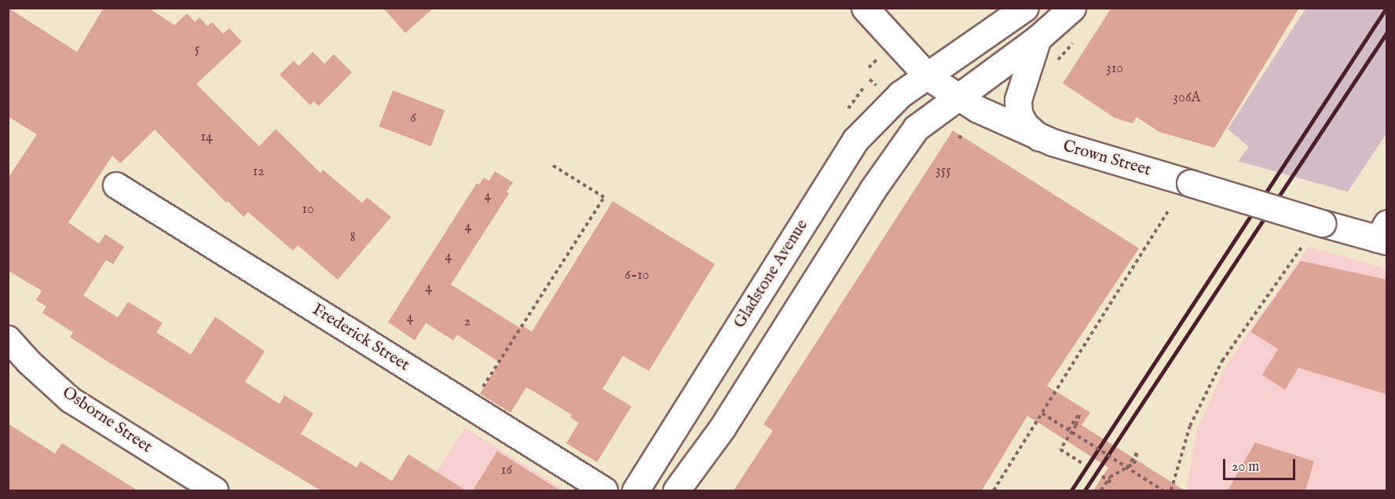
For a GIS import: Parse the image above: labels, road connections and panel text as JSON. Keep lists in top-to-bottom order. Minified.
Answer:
{"streets":{"main road":["Crown Street","Gladstone Avenue"],"street":["Frederick Street","Osborne Street"]},"crossings":[["Crown Street","Gladstone Avenue"]],"house_numbers":["5","310","306A","6","14","355","12","4","10","4","8","4","6-10","4","4","2","16"],"scale_bar":"20 m"}
